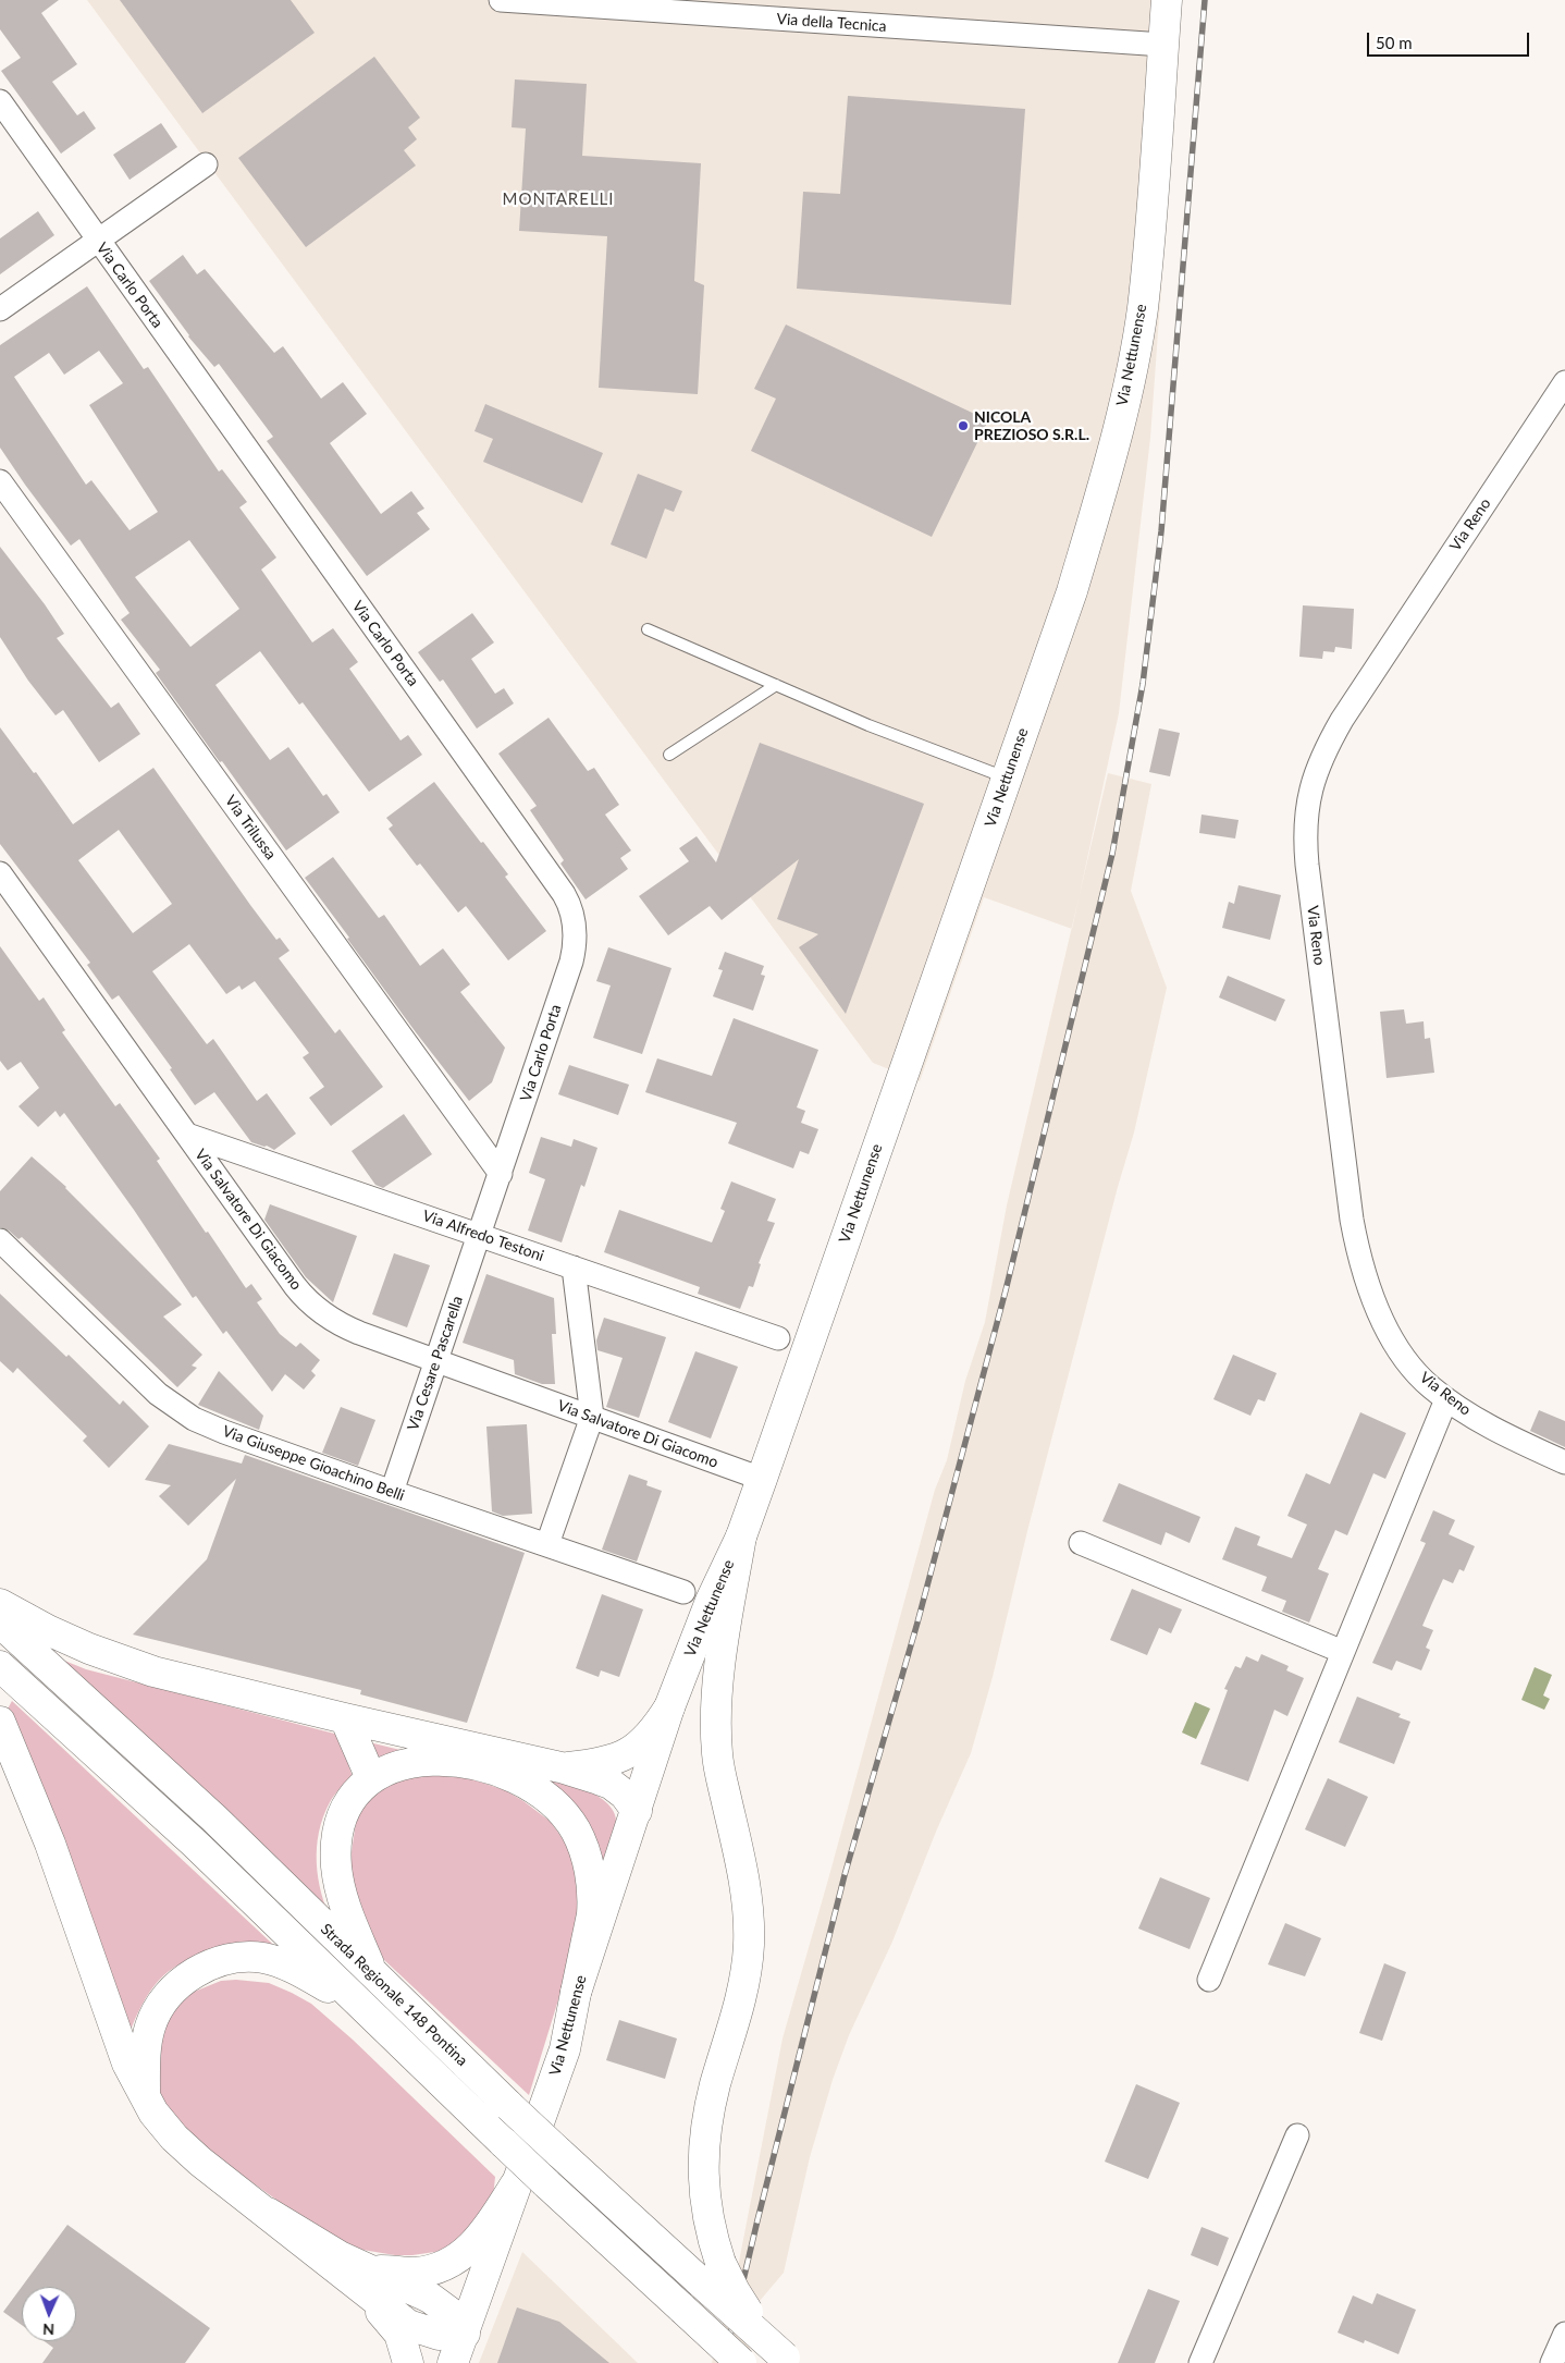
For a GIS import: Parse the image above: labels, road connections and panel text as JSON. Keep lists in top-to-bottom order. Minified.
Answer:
{"streets":{"main road":["Via Nettunense","Strada Regionale 148 Pontina"],"street":["Via della Tecnica","Via Carlo Porta","Via Reno","Via Trilussa","Via Salvatore Di Giacomo","Via Alfredo Testoni","Via Cesare Pascarella","Via Giuseppe Gioachino Belli"]},"crossings":[["Via della Tecnica","Via Nettunense"],["Via Carlo Porta","Via Trilussa"],["Via Carlo Porta","Via Alfredo Testoni"],["Via Carlo Porta","Via Cesare Pascarella"],["Via Nettunense","Via Salvatore Di Giacomo"],["Via Salvatore Di Giacomo","Via Alfredo Testoni"],["Via Salvatore Di Giacomo","Via Cesare Pascarella"],["Via Alfredo Testoni","Via Cesare Pascarella"],["Via Cesare Pascarella","Via Giuseppe Gioachino Belli"]],"districts":["MONTARELLI"],"places":["NICOLA PREZIOSO S.R.L."],"scale_bar":"50 m","north":"bottom"}
